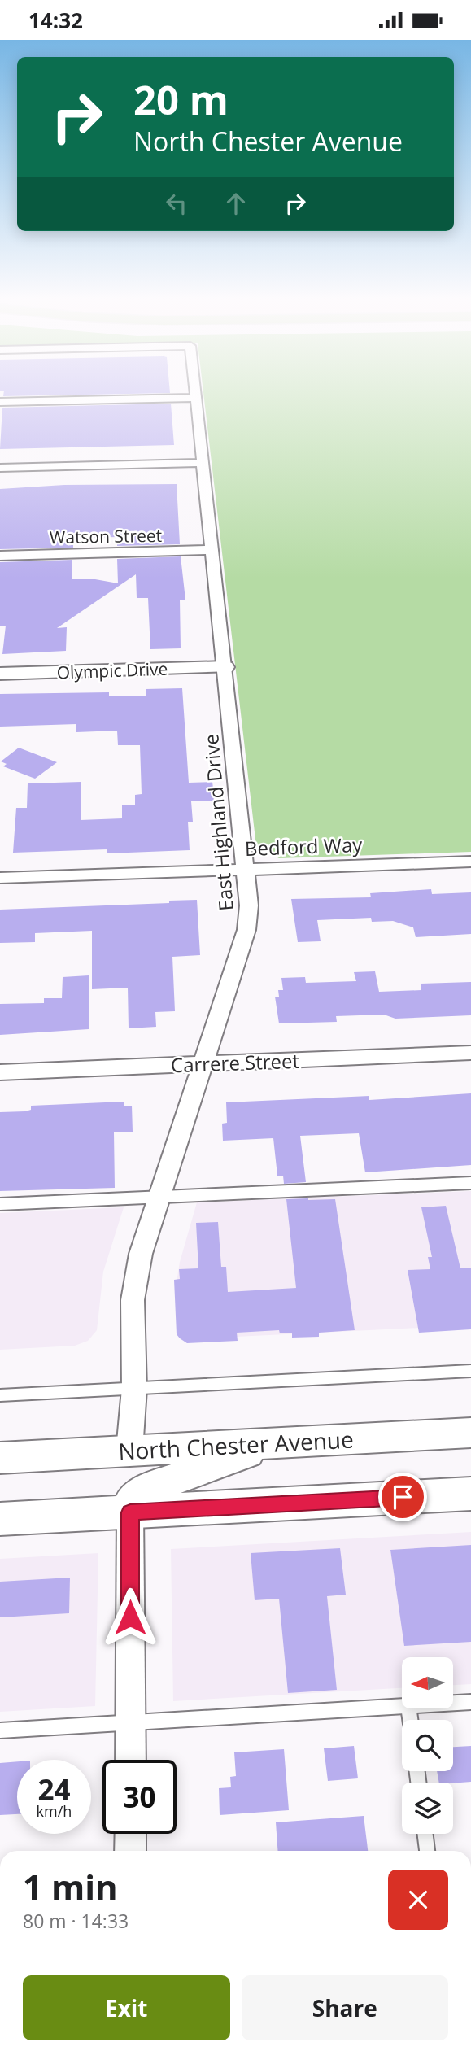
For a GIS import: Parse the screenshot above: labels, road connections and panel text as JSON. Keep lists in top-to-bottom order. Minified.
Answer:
{"streets":{"main road":["Olympic Drive","North Chester Avenue"],"street":["Watson Street","East Highland Drive","Bedford Way","Carrere Street"]},"crossings":[["Watson Street","East Highland Drive"],["Olympic Drive","East Highland Drive"],["East Highland Drive","Bedford Way"],["East Highland Drive","Carrere Street"],["East Highland Drive","North Chester Avenue"]],"north":"left","page":{"status":"14:32","turn":["20 m","North Chester Avenue"],"speed":"24 km/h","limit":"30","heading":["1 min","80 m · 14:33"],"buttons":["Exit","Share"]}}
